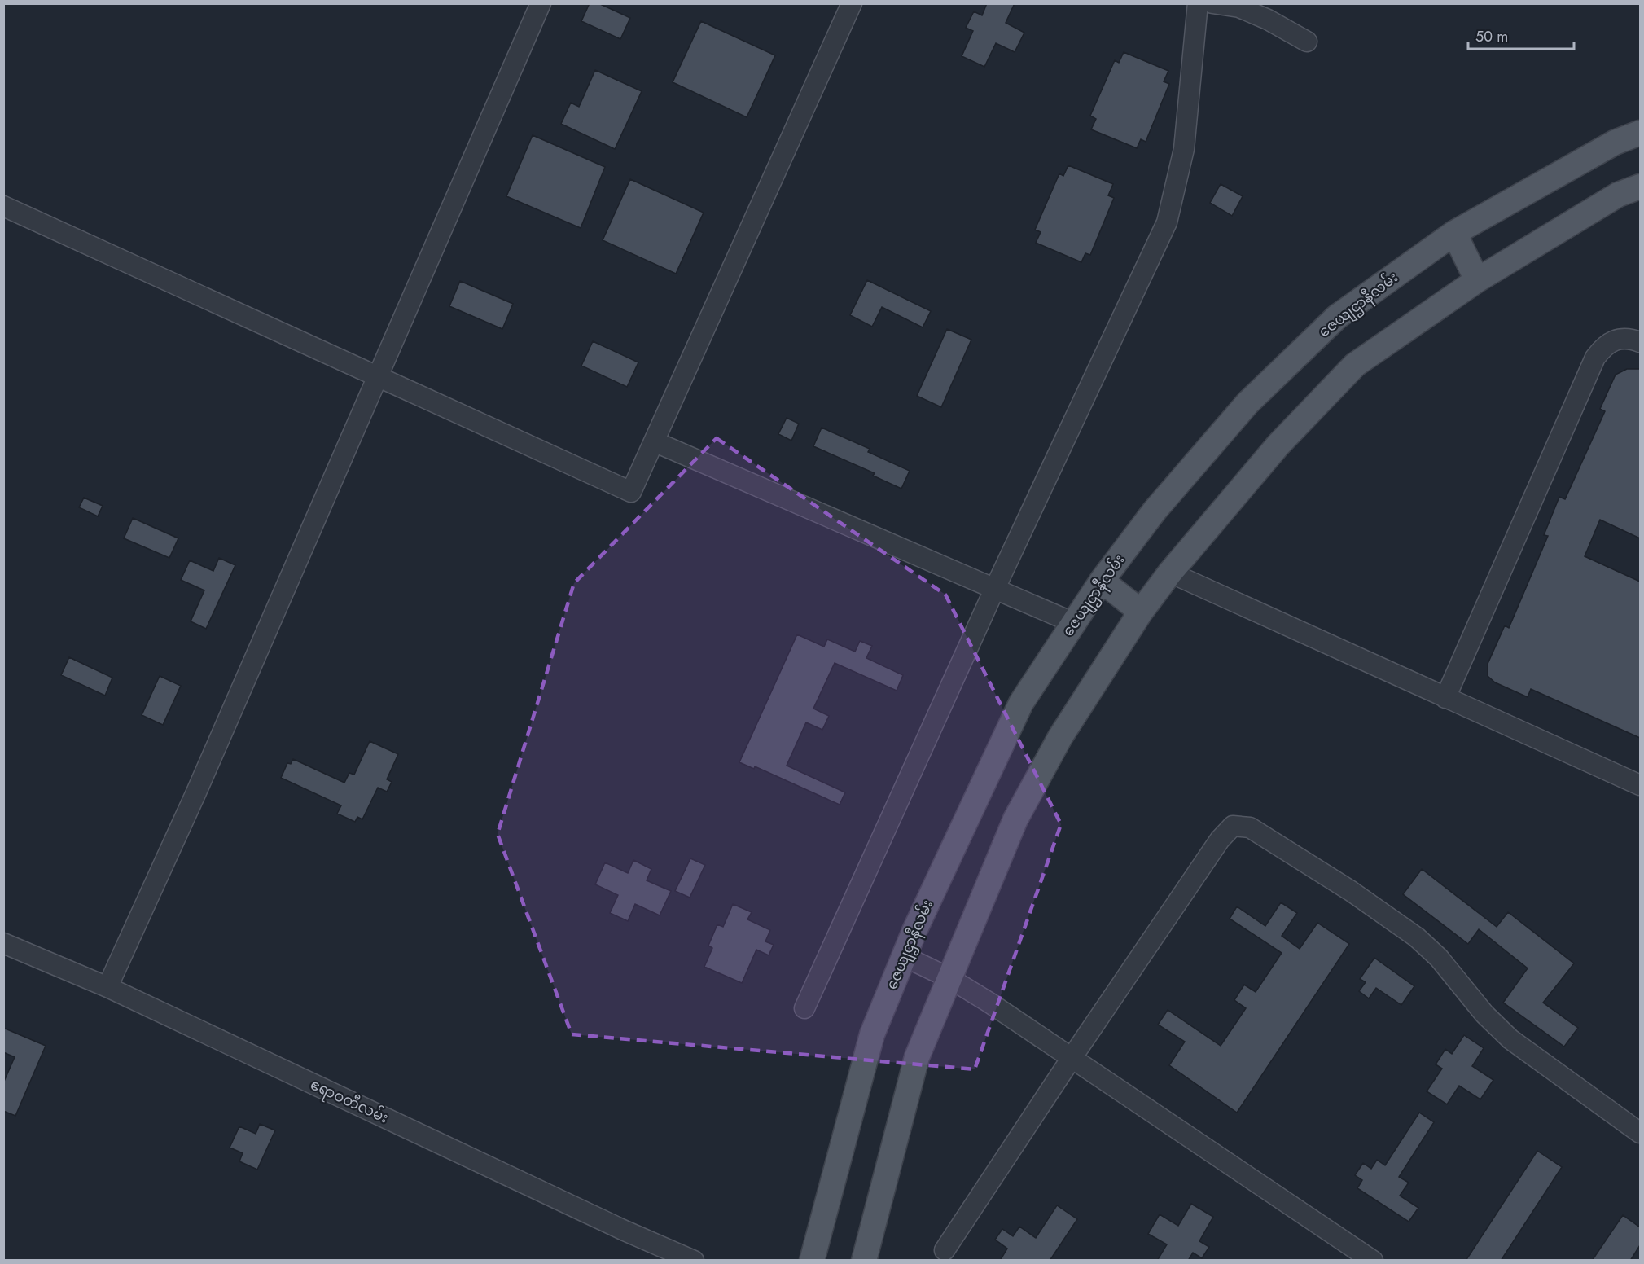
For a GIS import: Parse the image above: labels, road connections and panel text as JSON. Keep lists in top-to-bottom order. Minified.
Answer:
{"streets":{"main road":["ဇေယျဌာနီလမ်း"],"street":["ဧရာဝတီလမ်း"]},"scale_bar":"50 m"}
